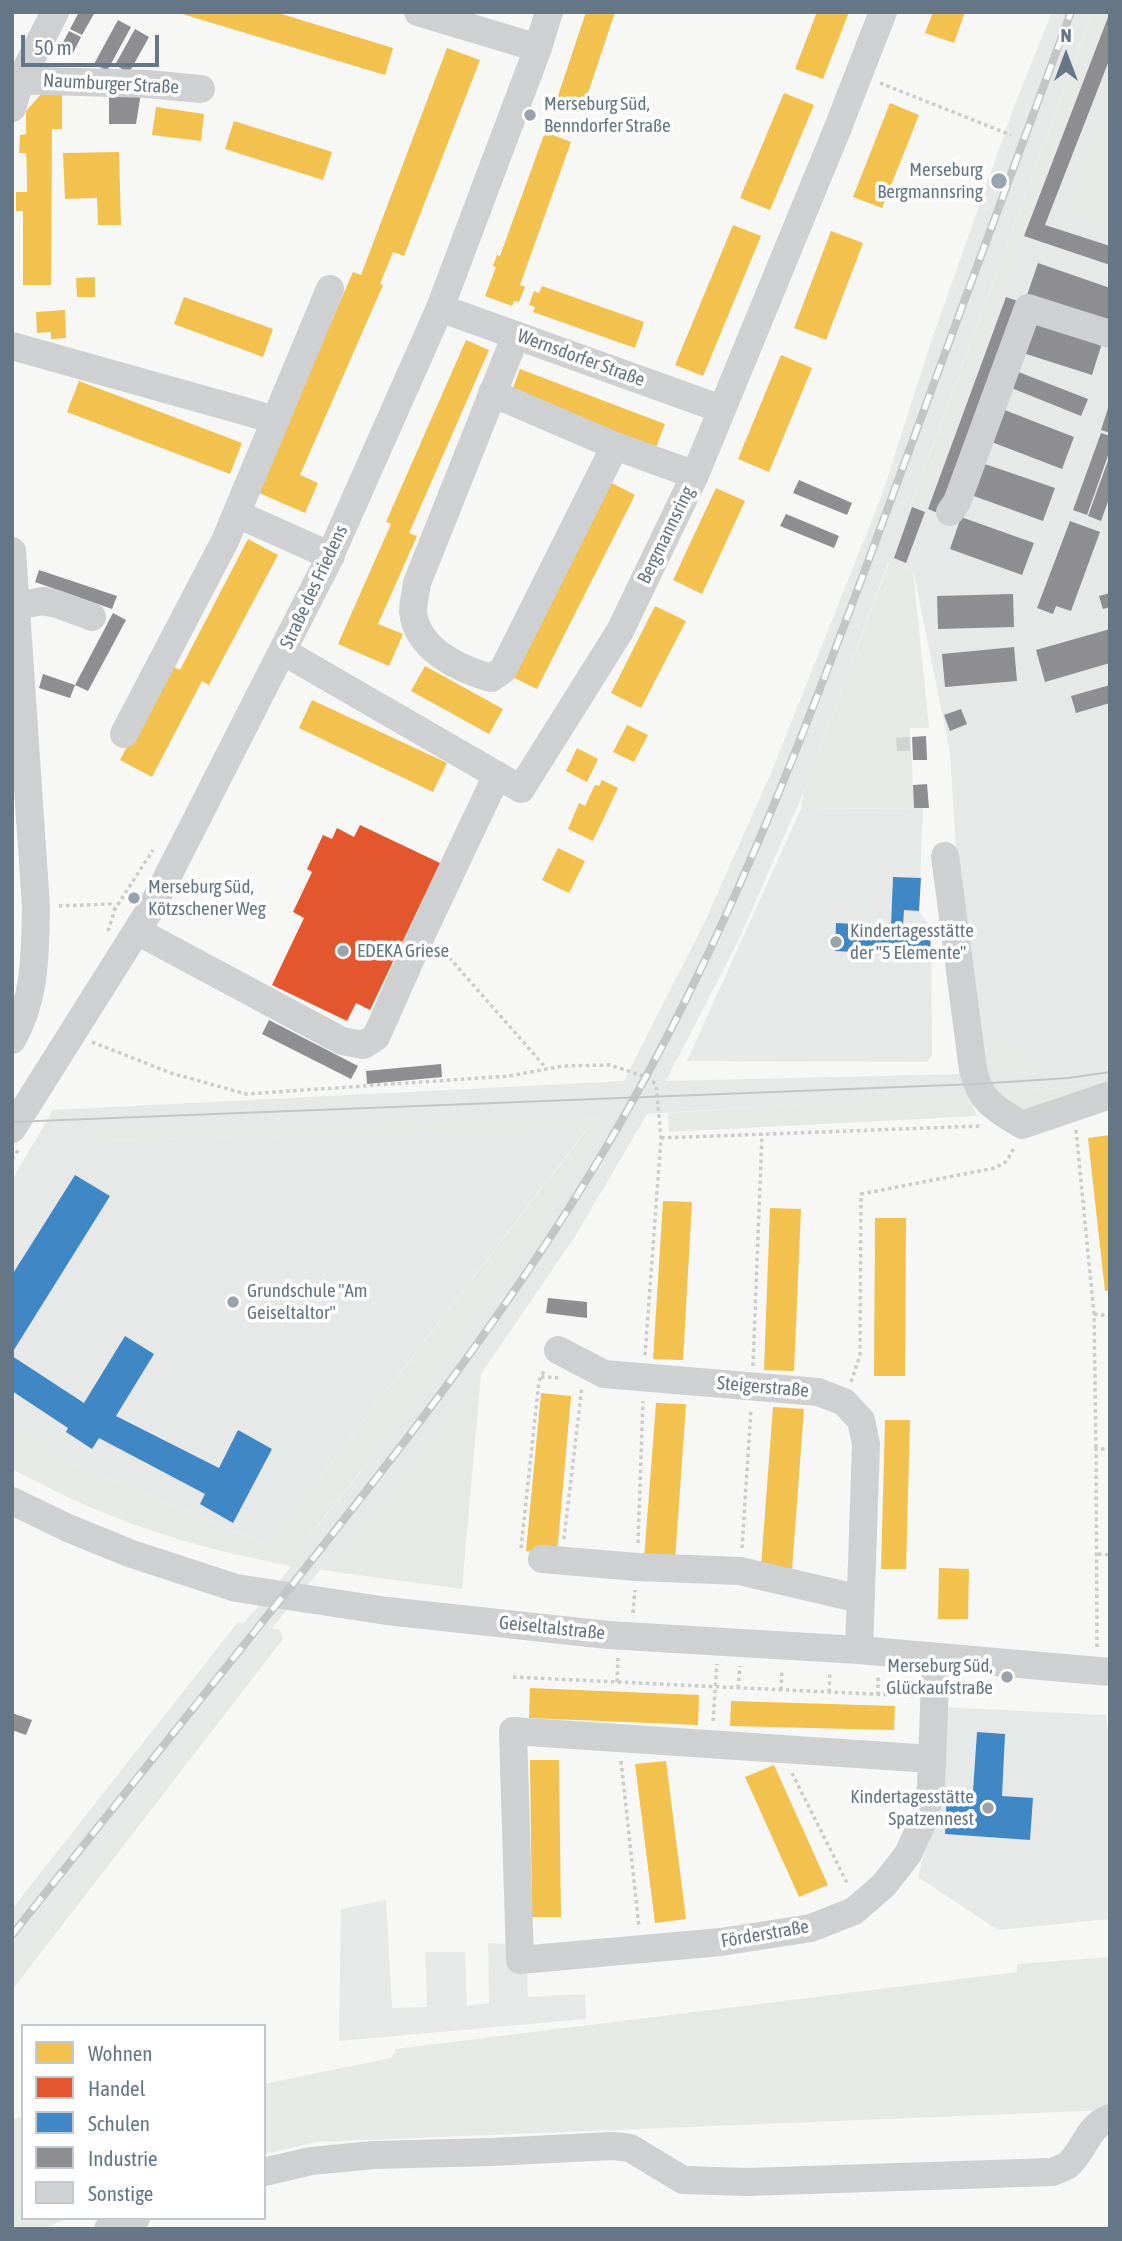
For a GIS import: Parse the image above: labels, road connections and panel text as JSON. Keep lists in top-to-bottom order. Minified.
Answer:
{"streets":{"street":["Naumburger Straße","Wernsdorfer Straße","Bergmannsring","Straße des Friedens","Steigerstraße","Geiseltalstraße","Förderstraße"]},"crossings":[["Wernsdorfer Straße","Bergmannsring"],["Wernsdorfer Straße","Straße des Friedens"],["Bergmannsring","Straße des Friedens"],["Geiseltalstraße","Förderstraße"]],"places":["Merseburg Süd, Benndorfer Straße","Merseburg Bergmannsring","Merseburg Süd, Kötzschener Weg","Kindertagesstätte der \"5 Elemente\"","EDEKA Griese","Grundschule \"Am Geiseltaltor\"","Merseburg Süd, Glückaufstraße","Kindertagesstätte Spatzennest"],"legend":["Wohnen","Handel","Schulen","Industrie","Sonstige"],"scale_bar":"50 m","north":"top"}
